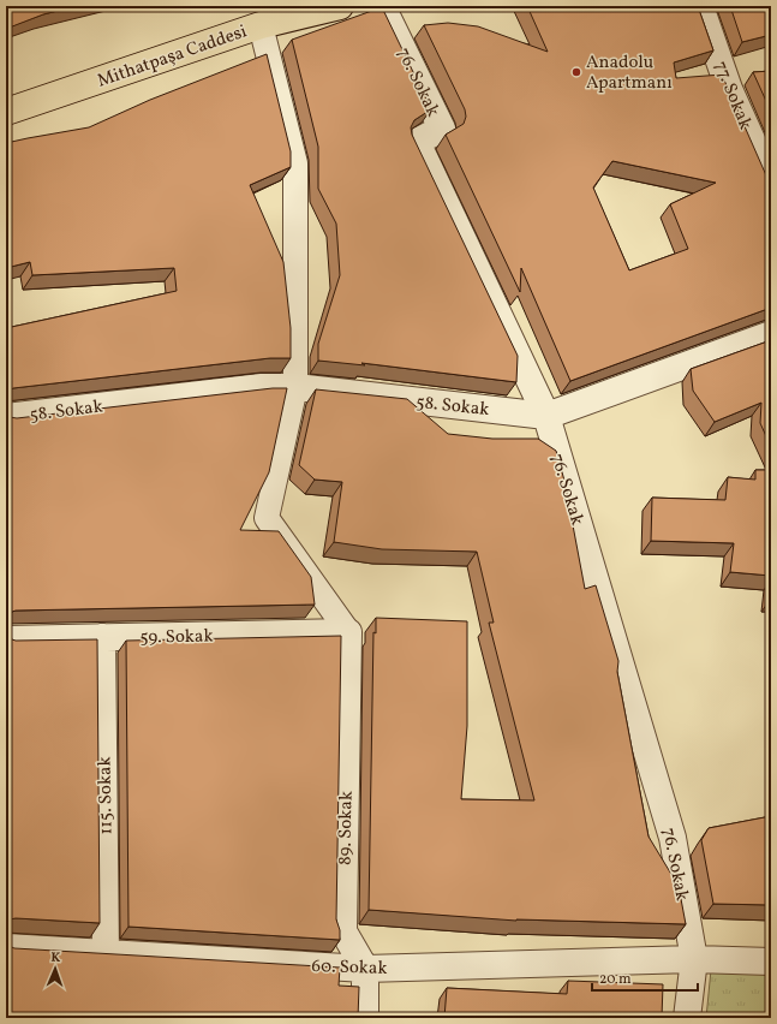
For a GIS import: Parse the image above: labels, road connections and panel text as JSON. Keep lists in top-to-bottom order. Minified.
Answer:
{"streets":{"main road":["Mithatpaşa Caddesi"],"street":["76. Sokak","77. Sokak","58. Sokak","59. Sokak","115. Sokak","89. Sokak","60. Sokak"]},"crossings":[["76. Sokak","58. Sokak"],["76. Sokak","60. Sokak"],["59. Sokak","115. Sokak"],["59. Sokak","89. Sokak"],["115. Sokak","60. Sokak"],["89. Sokak","60. Sokak"]],"places":["Anadolu Apartmanı"],"scale_bar":"20 m","north":"top"}
